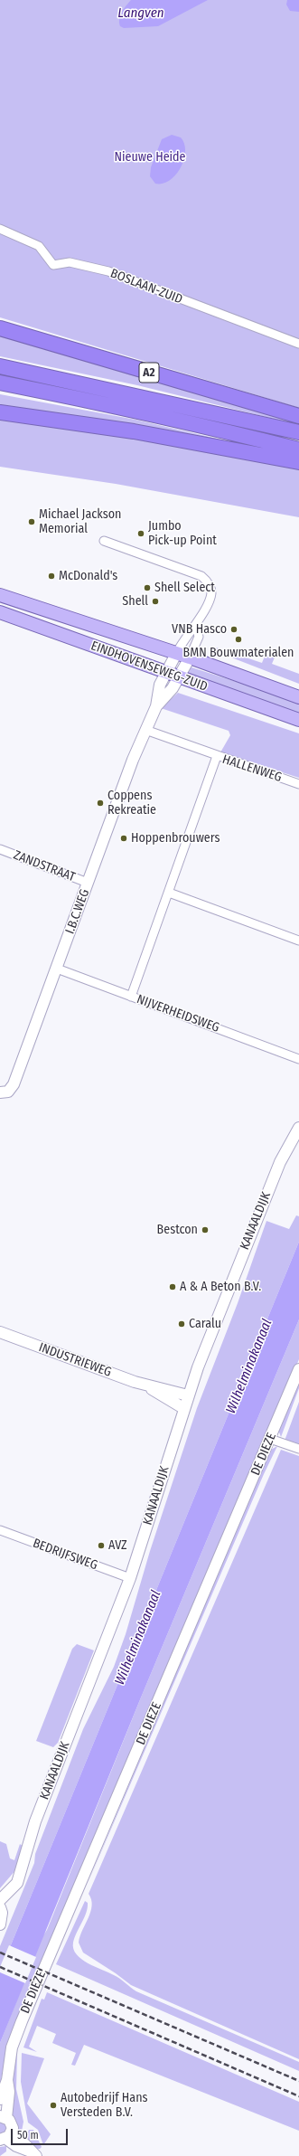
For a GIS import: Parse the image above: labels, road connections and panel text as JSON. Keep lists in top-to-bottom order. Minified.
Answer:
{"streets":{"highway":["A2"],"main road":["EINDHOVENSEWEG-ZUID"],"street":["BOSLAAN-ZUID","HALLENWEG","ZANDSTRAAT","I.B.C.WEG","NIJVERHEIDSWEG","KANAALDIJK","INDUSTRIEWEG","DE DIEZE","BEDRIJFSWEG"]},"crossings":[["EINDHOVENSEWEG-ZUID","I.B.C.WEG"],["HALLENWEG","NIJVERHEIDSWEG"],["ZANDSTRAAT","I.B.C.WEG"],["I.B.C.WEG","NIJVERHEIDSWEG"],["KANAALDIJK","INDUSTRIEWEG"],["KANAALDIJK","BEDRIJFSWEG"]],"water":["Langven","Wilhelminakanaal"],"parks":["Nieuwe Heide"],"places":["Michael Jackson Memorial","Jumbo Pick-up Point","McDonald's","Shell Select","Shell","VNB Hasco","BMN Bouwmaterialen","Coppens Rekreatie","Hoppenbrouwers","Bestcon","A & A Beton B.V.","Caralu","AVZ","Autobedrijf Hans Versteden B.V."],"scale_bar":"50 m"}
